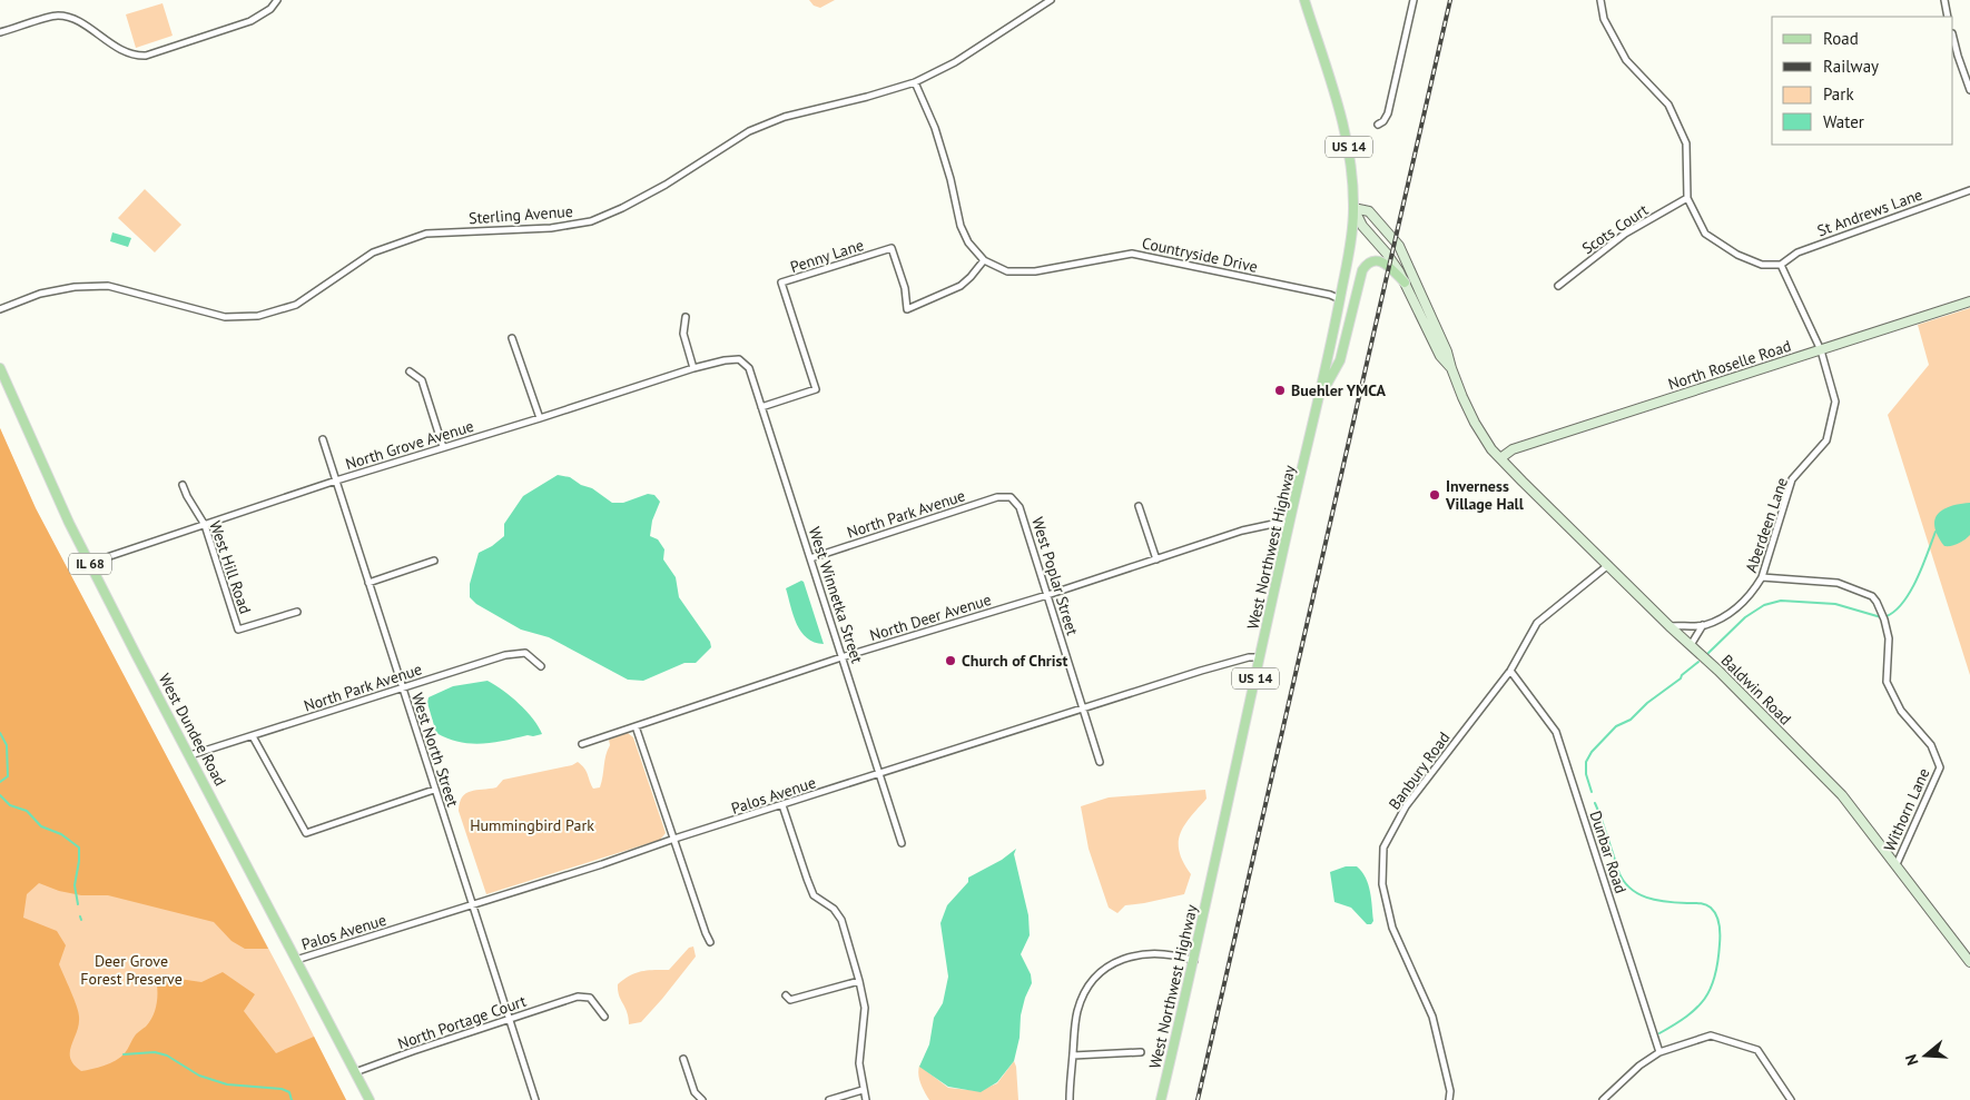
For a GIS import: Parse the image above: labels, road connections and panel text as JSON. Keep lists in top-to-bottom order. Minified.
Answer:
{"streets":{"main road":["US 14","North Roselle Road","West Northwest Highway","IL 68","Baldwin Road","West Dundee Road"],"street":["St Andrews Lane","Sterling Avenue","Scots Court","Countryside Drive","Penny Lane","North Grove Avenue","North Park Avenue","Aberdeen Lane","West Hill Road","West Poplar Street","West Winnetka Street","North Deer Avenue","West North Street","Banbury Road","Palos Avenue","Withorn Lane","Dunbar Road","North Portage Court"]},"crossings":[["St Andrews Lane","Aberdeen Lane"],["Sterling Avenue","Countryside Drive"],["Countryside Drive","Penny Lane"],["Countryside Drive","West Northwest Highway"],["Penny Lane","West Winnetka Street"],["North Roselle Road","Aberdeen Lane"],["North Roselle Road","Baldwin Road"],["North Grove Avenue","West Hill Road"],["North Grove Avenue","West Winnetka Street"],["North Grove Avenue","West Dundee Road"],["North Grove Avenue","West North Street"],["North Park Avenue","West Poplar Street"],["North Park Avenue","West Winnetka Street"],["North Park Avenue","West Dundee Road"],["North Park Avenue","West North Street"],["Aberdeen Lane","Baldwin Road"],["Aberdeen Lane","Withorn Lane"],["West Northwest Highway","North Deer Avenue"],["West Northwest Highway","Palos Avenue"],["West Poplar Street","North Deer Avenue"],["West Poplar Street","Palos Avenue"],["West Winnetka Street","North Deer Avenue"],["West Winnetka Street","Palos Avenue"],["Baldwin Road","Banbury Road"],["Baldwin Road","Withorn Lane"],["West Dundee Road","Palos Avenue"],["West Dundee Road","North Portage Court"],["West North Street","Palos Avenue"],["West North Street","North Portage Court"],["Banbury Road","Dunbar Road"]],"parks":["Hummingbird Park","Deer Grove Forest Preserve"],"places":["Buehler YMCA","Inverness Village Hall","Church of Christ"],"legend":["Road","Railway","Park","Water"],"north":"left"}
